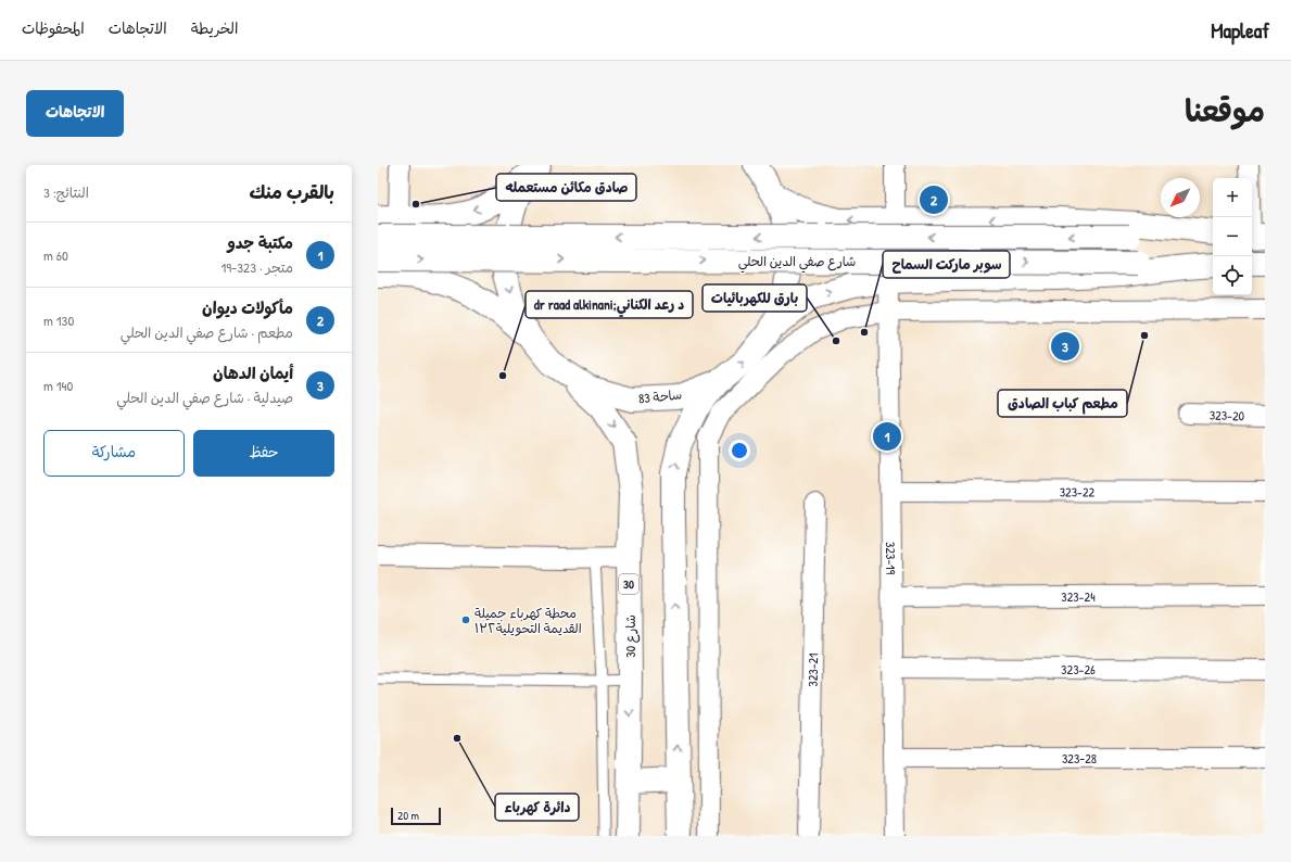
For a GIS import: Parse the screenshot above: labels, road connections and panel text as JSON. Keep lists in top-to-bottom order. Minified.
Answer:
{"streets":{"main road":["شارع صفي الدين الحلي","ساحة 83","30","شارع 30"],"street":["323-20","323-22","323-19","323-24","323-26","323-21","323-28"]},"crossings":[["ساحة 83","شارع 30"],["323-22","323-19"],["323-19","323-24"],["323-19","323-26"],["323-19","323-28"]],"places":["صادق مكائن مستعمله","سوبر ماركت السماح","مطعم كباب الصادق","بارق للكهربائيات","dr raad alkinani;د رعد الكناني","محطة كهرباء جميلة القديمة التحويلية١٣٢","دائرة كهرباء"],"scale_bar":"20 m","north":"bottom left","page":{"header":"Mapleaf","nav":["الخريطة","الاتجاهات","المحفوظات"],"title":"موقعنا","buttons":["الاتجاهات",["حفظ","مشاركة"]],"heading":["بالقرب منك","النتائج: 3"],"map_buttons":["+","−"],"pins":["2","3","1"],"list":[{"mark":"1","name":"مكتبة جدو","note":"متجر · 323-19","value":"60 m"},{"mark":"2","name":"مأكولات ديوان","note":"مطعم · شارع صفي الدين الحلي","value":"130 m"},{"mark":"3","name":"أيمان الدهان","note":"صيدلية · شارع صفي الدين الحلي","value":"140 m"}],"scale":"20 m"}}
